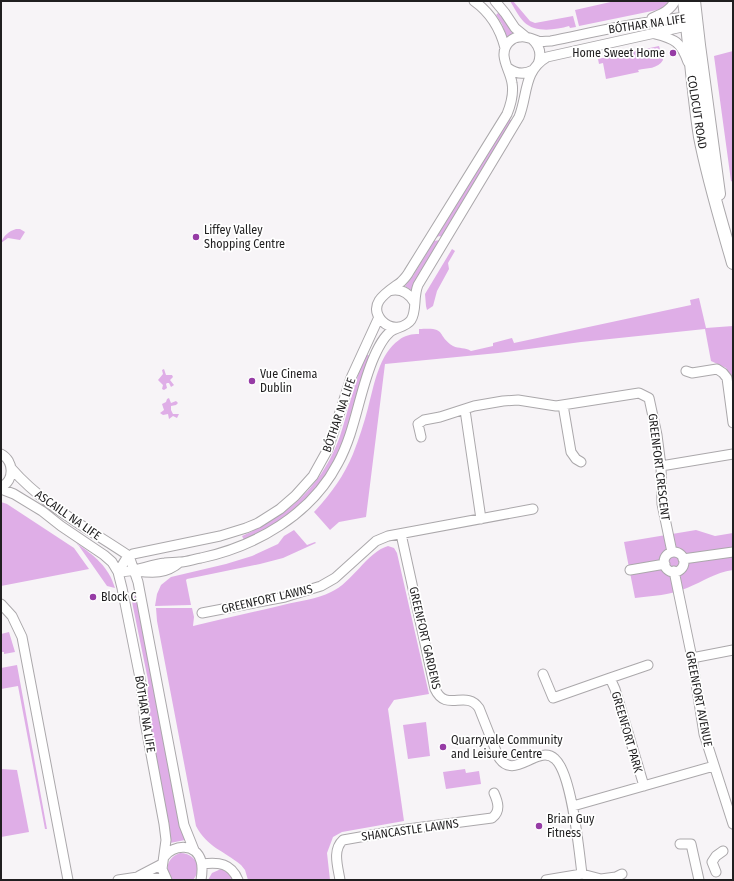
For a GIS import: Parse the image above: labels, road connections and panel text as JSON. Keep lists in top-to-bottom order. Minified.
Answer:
{"streets":{"main road":["COLDCUT ROAD"],"street":["BÓTHAR NA LIFE","GREENFORT CRESCENT","ASCAILL NA LIFE","GREENFORT LAWNS","GREENFORT GARDENS","GREENFORT AVENUE","GREENFORT PARK","SHANCASTLE LAWNS"]},"crossings":[["BÓTHAR NA LIFE","COLDCUT ROAD"],["BÓTHAR NA LIFE","ASCAILL NA LIFE"],["GREENFORT CRESCENT","GREENFORT AVENUE"],["GREENFORT LAWNS","GREENFORT GARDENS"]],"places":["Home Sweet Home","Liffey Valley Shopping Centre","Vue Cinema Dublin","Block C","Quarryvale Community and Leisure Centre","Brian Guy Fitness"]}
